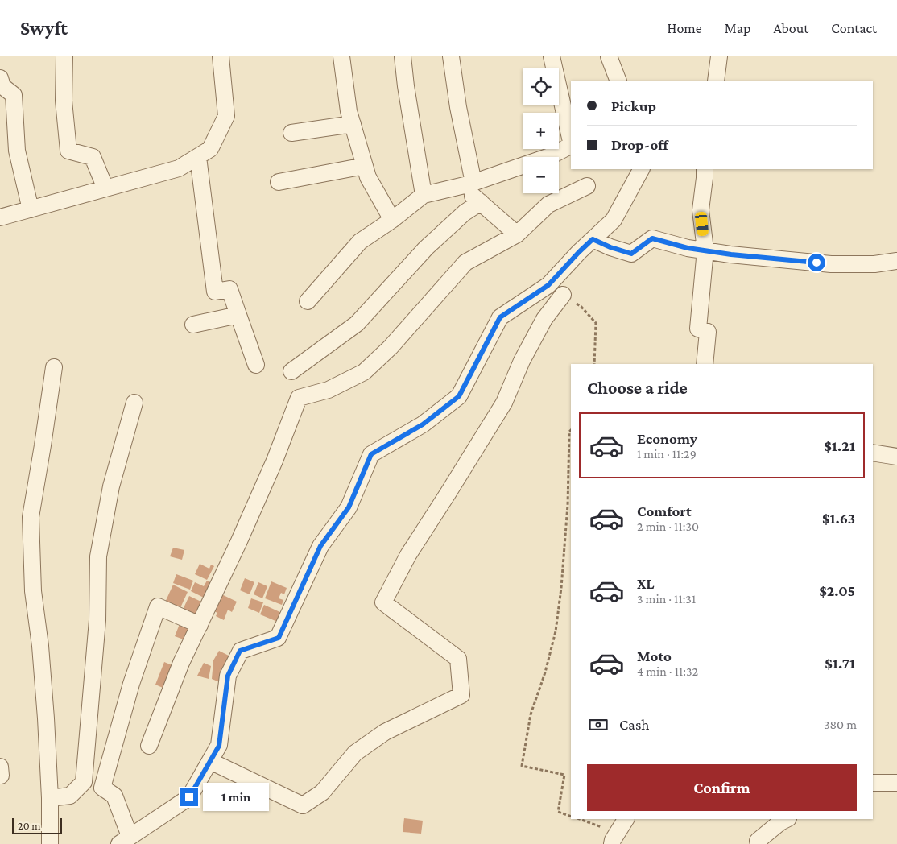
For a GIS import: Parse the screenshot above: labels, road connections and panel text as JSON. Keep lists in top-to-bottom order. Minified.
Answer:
{"scale_bar":"20 m","page":{"header":"Swyft","nav":["Home","Map","About","Contact"],"map_buttons":["+","−"],"banner":["Pickup","Drop-off"],"heading":"Choose a ride","list":[{"name":"Economy","note":"1 min · 11:29","value":"$1.21"},{"name":"Comfort","note":"2 min · 11:30","value":"$1.63"},{"name":"XL","note":"3 min · 11:31","value":"$2.05"},{"name":"Moto","note":"4 min · 11:32","value":"$1.71"}],"pay":["Cash","380 m"],"buttons":"Confirm","bubble":"1 min","scale":"20 m"}}
